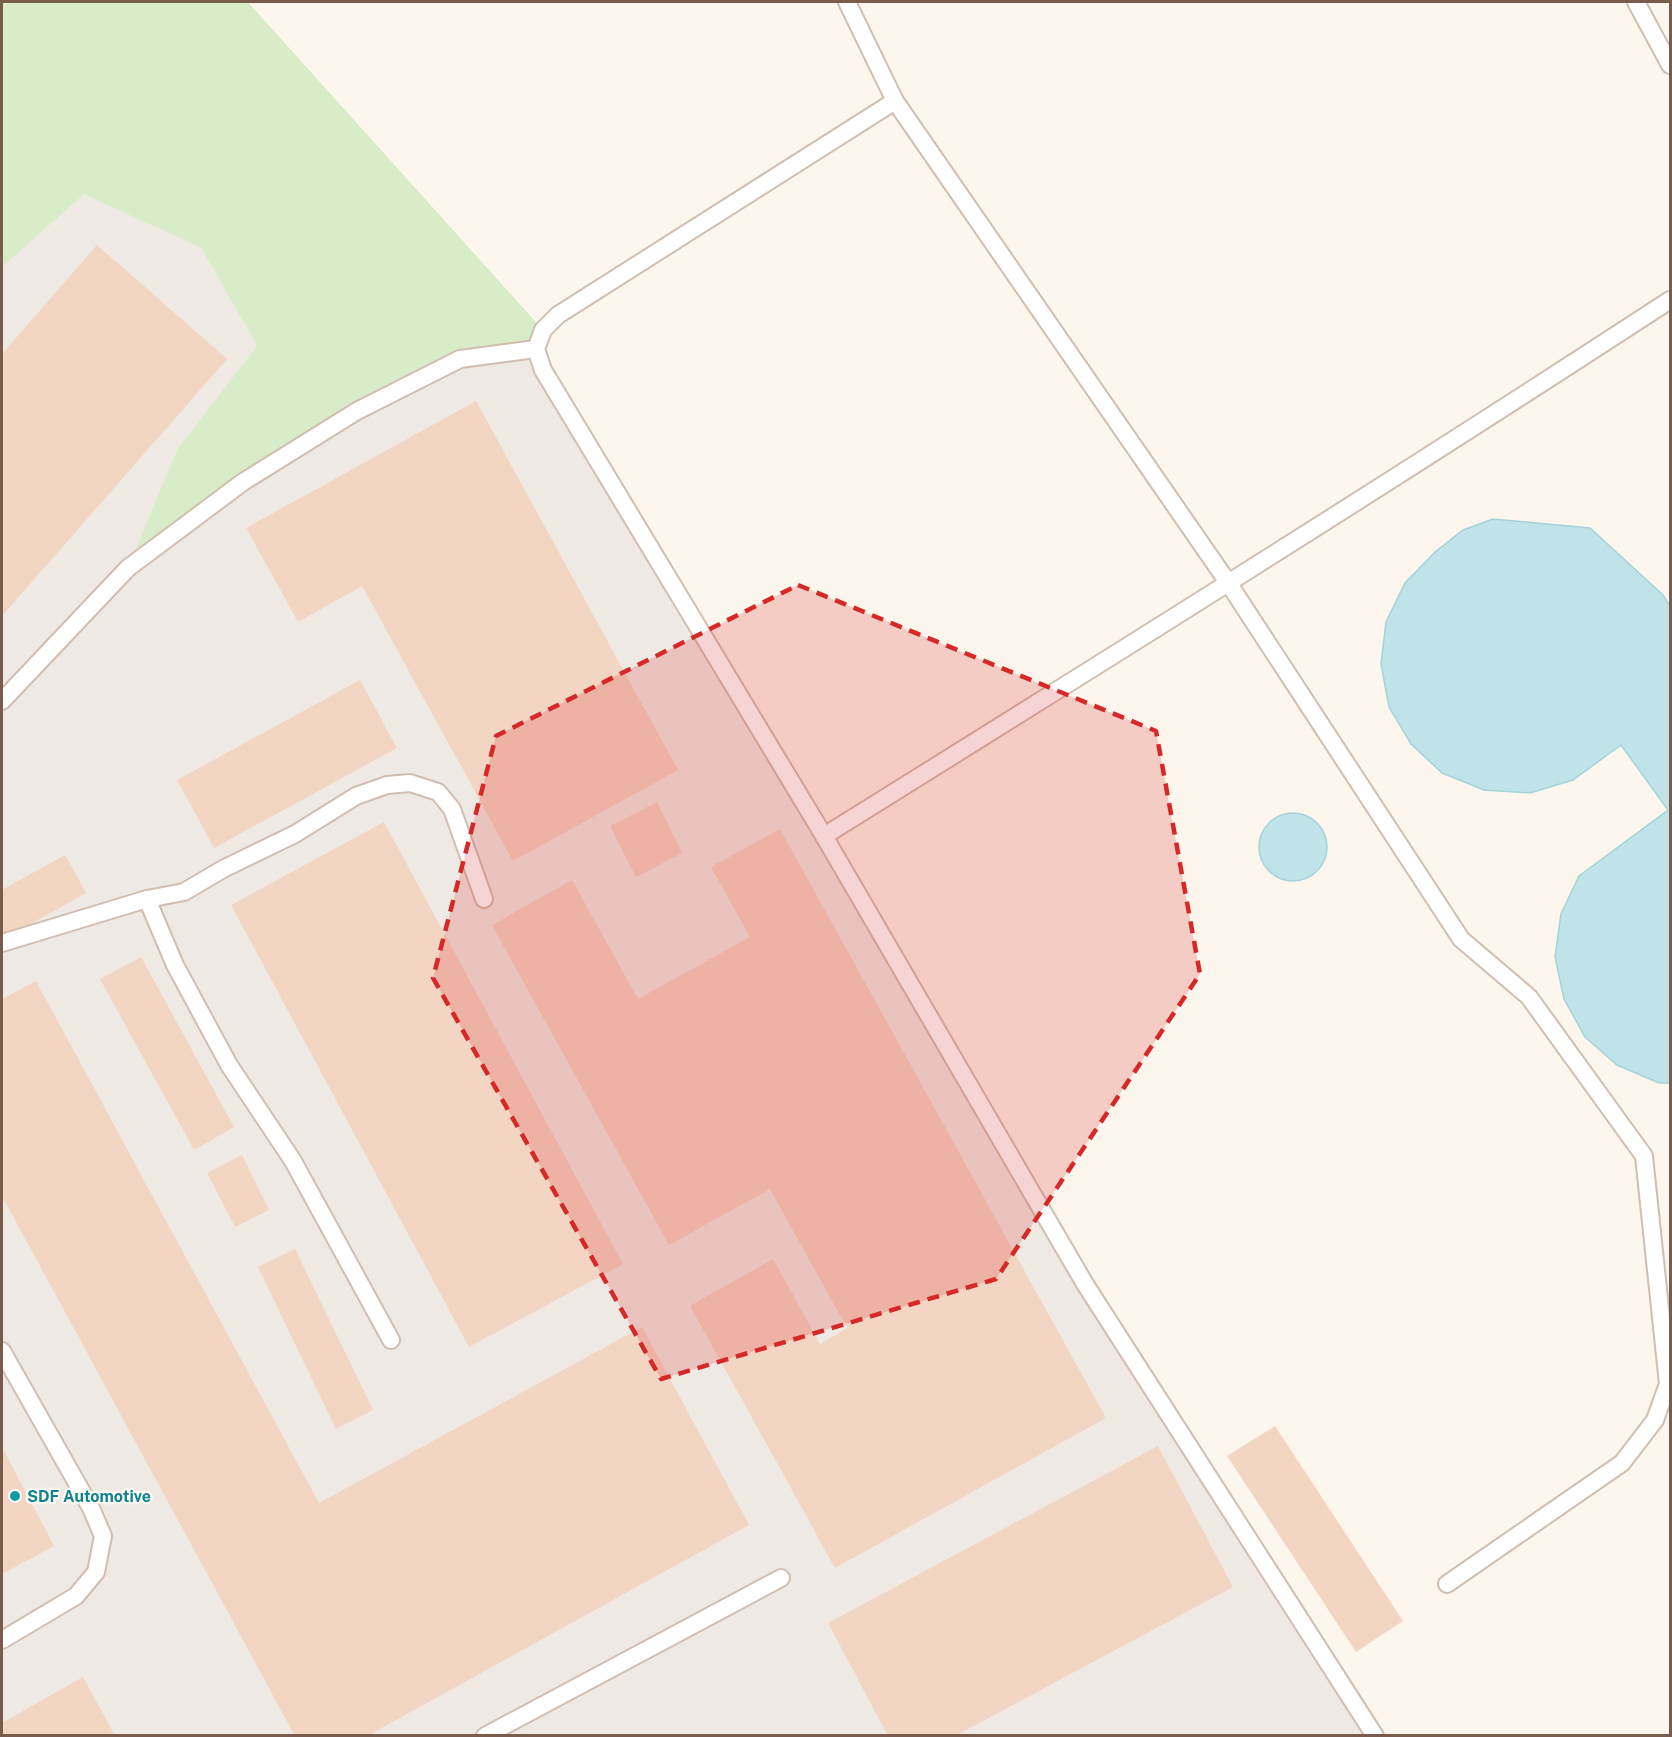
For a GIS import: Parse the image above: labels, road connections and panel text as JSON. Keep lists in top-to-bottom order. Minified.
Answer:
{"places":["SDF Automotive"]}
